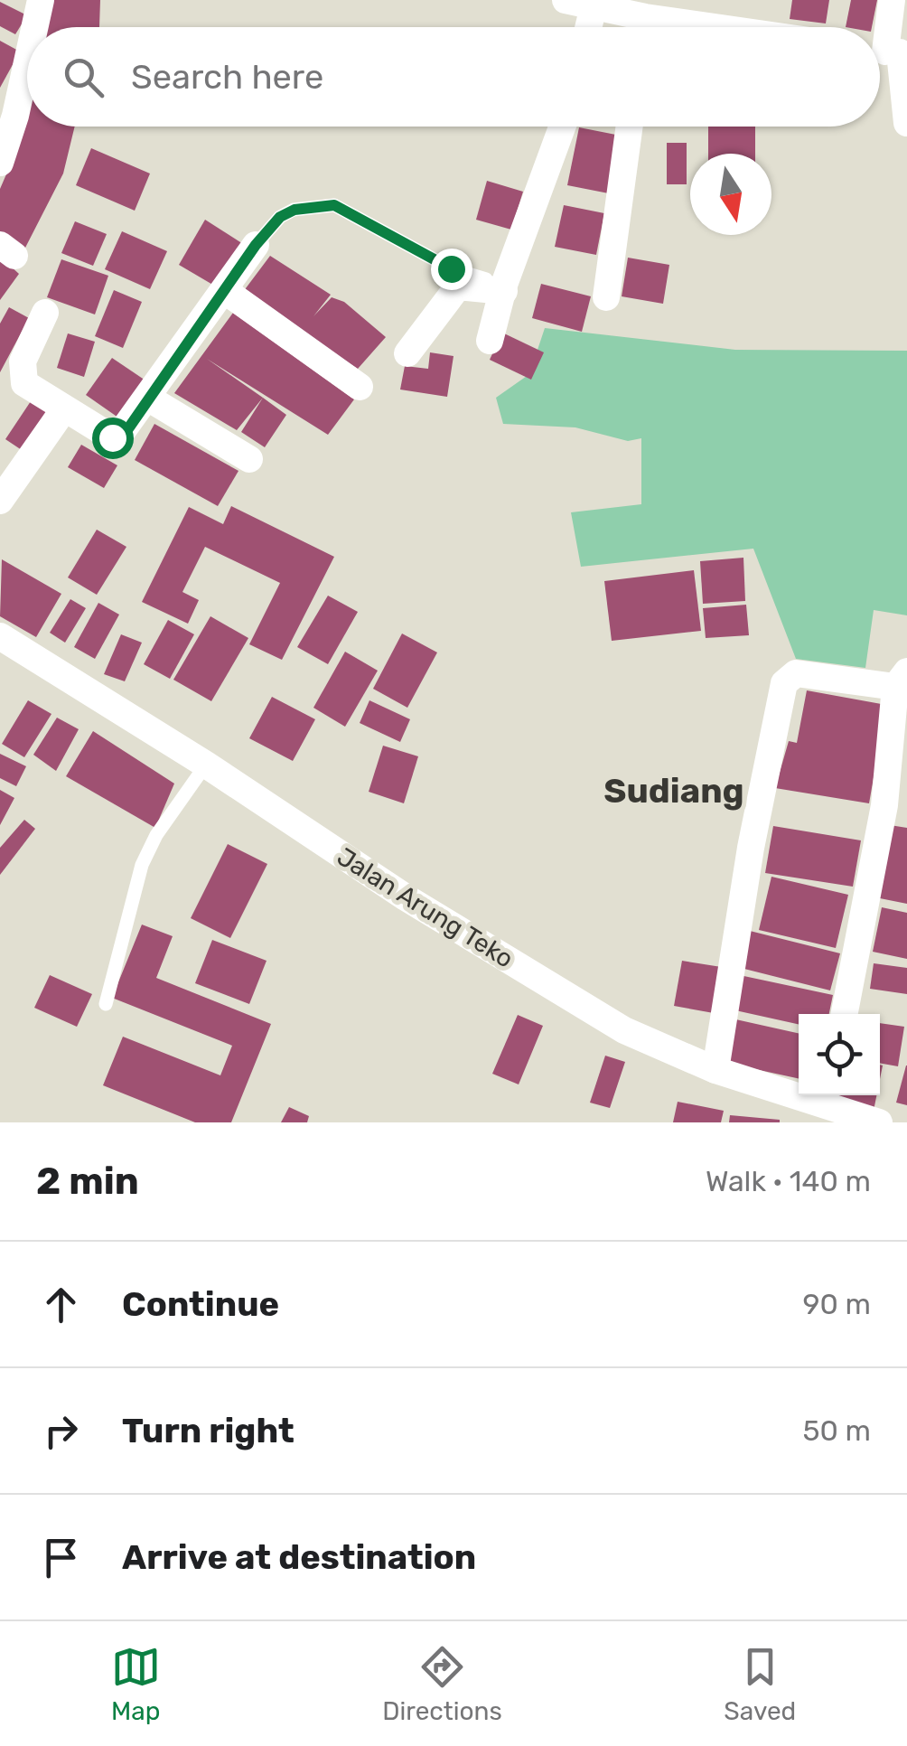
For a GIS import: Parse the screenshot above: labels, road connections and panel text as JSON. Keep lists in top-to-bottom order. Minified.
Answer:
{"streets":{"street":["Jalan Arung Teko"]},"districts":["Sudiang"],"north":"bottom","page":{"search":"Search here","heading":["2 min","Walk · 140 m"],"list":[["Continue","90 m"],["Turn right","50 m"],"Arrive at destination"],"nav":["Map","Directions","Saved"]}}
